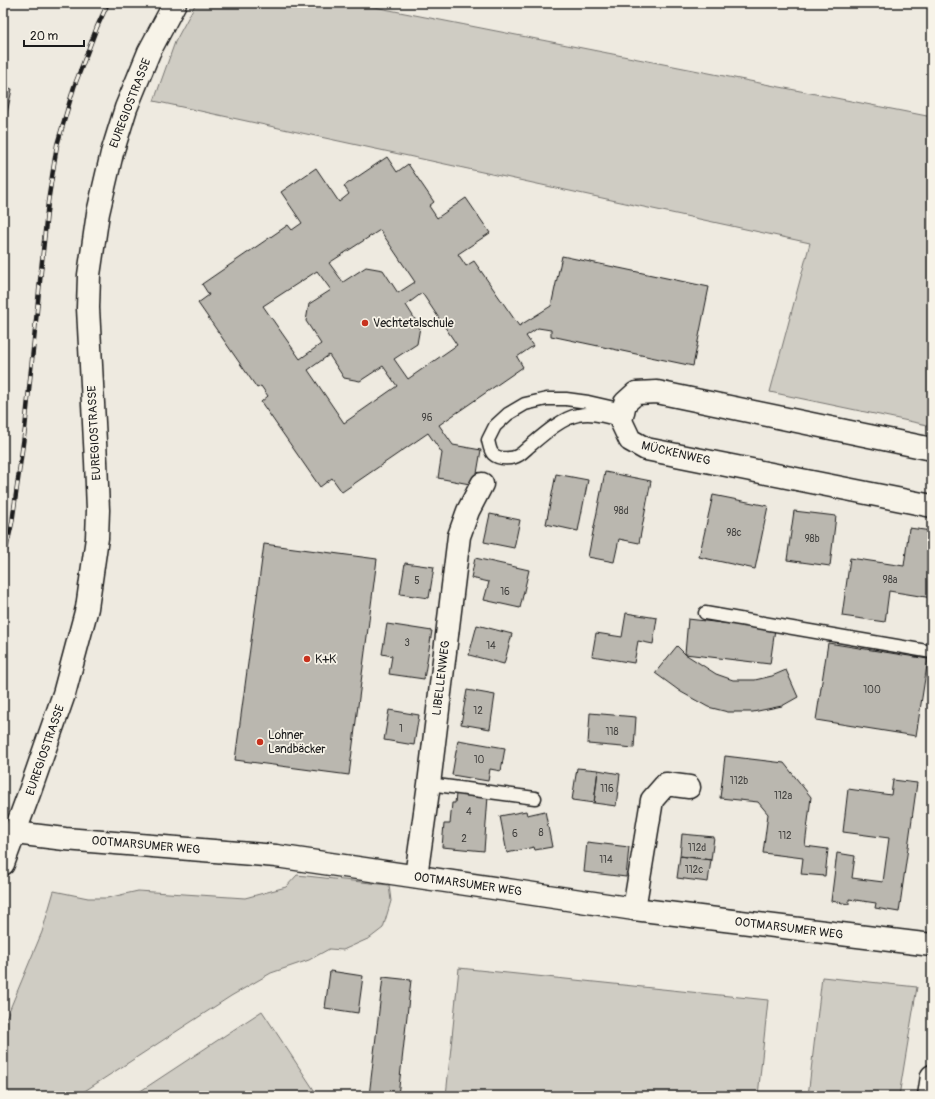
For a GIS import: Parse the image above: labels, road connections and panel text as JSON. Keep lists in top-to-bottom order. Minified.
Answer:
{"streets":{"street":["EUREGIOSTRASSE","MÜCKENWEG","LIBELLENWEG","OOTMARSUMER WEG"]},"crossings":[["EUREGIOSTRASSE","OOTMARSUMER WEG"],["LIBELLENWEG","OOTMARSUMER WEG"]],"places":["Vechtetalschule","K+K","Lohner Landbäcker"],"house_numbers":["96","98d","98c","98b","98a","5","16","3","14","100","12","1","118","10","112b","116","112a","4","8","6","112","2","112d","114","112c"],"scale_bar":"20 m"}
